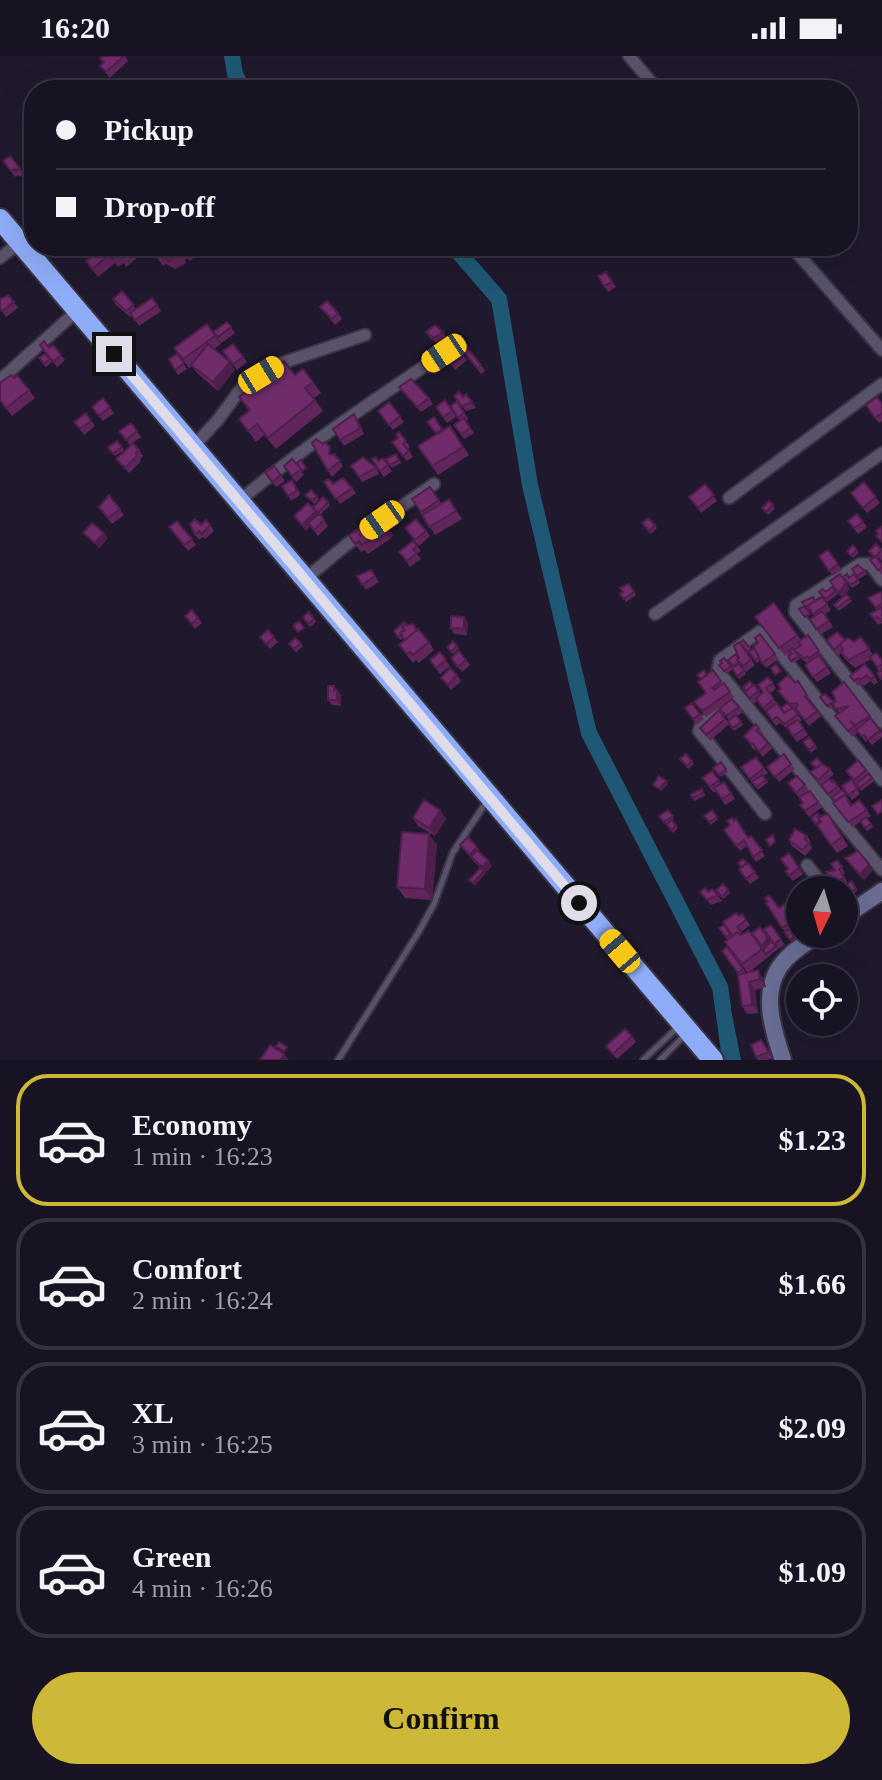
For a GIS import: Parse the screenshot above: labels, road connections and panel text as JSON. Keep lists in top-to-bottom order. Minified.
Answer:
{"north":"bottom","page":{"status":"16:20","banner":["Pickup","Drop-off"],"list":[{"name":"Economy","note":"1 min · 16:23","value":"$1.23"},{"name":"Comfort","note":"2 min · 16:24","value":"$1.66"},{"name":"XL","note":"3 min · 16:25","value":"$2.09"},{"name":"Green","note":"4 min · 16:26","value":"$1.09"}],"buttons":"Confirm"}}
